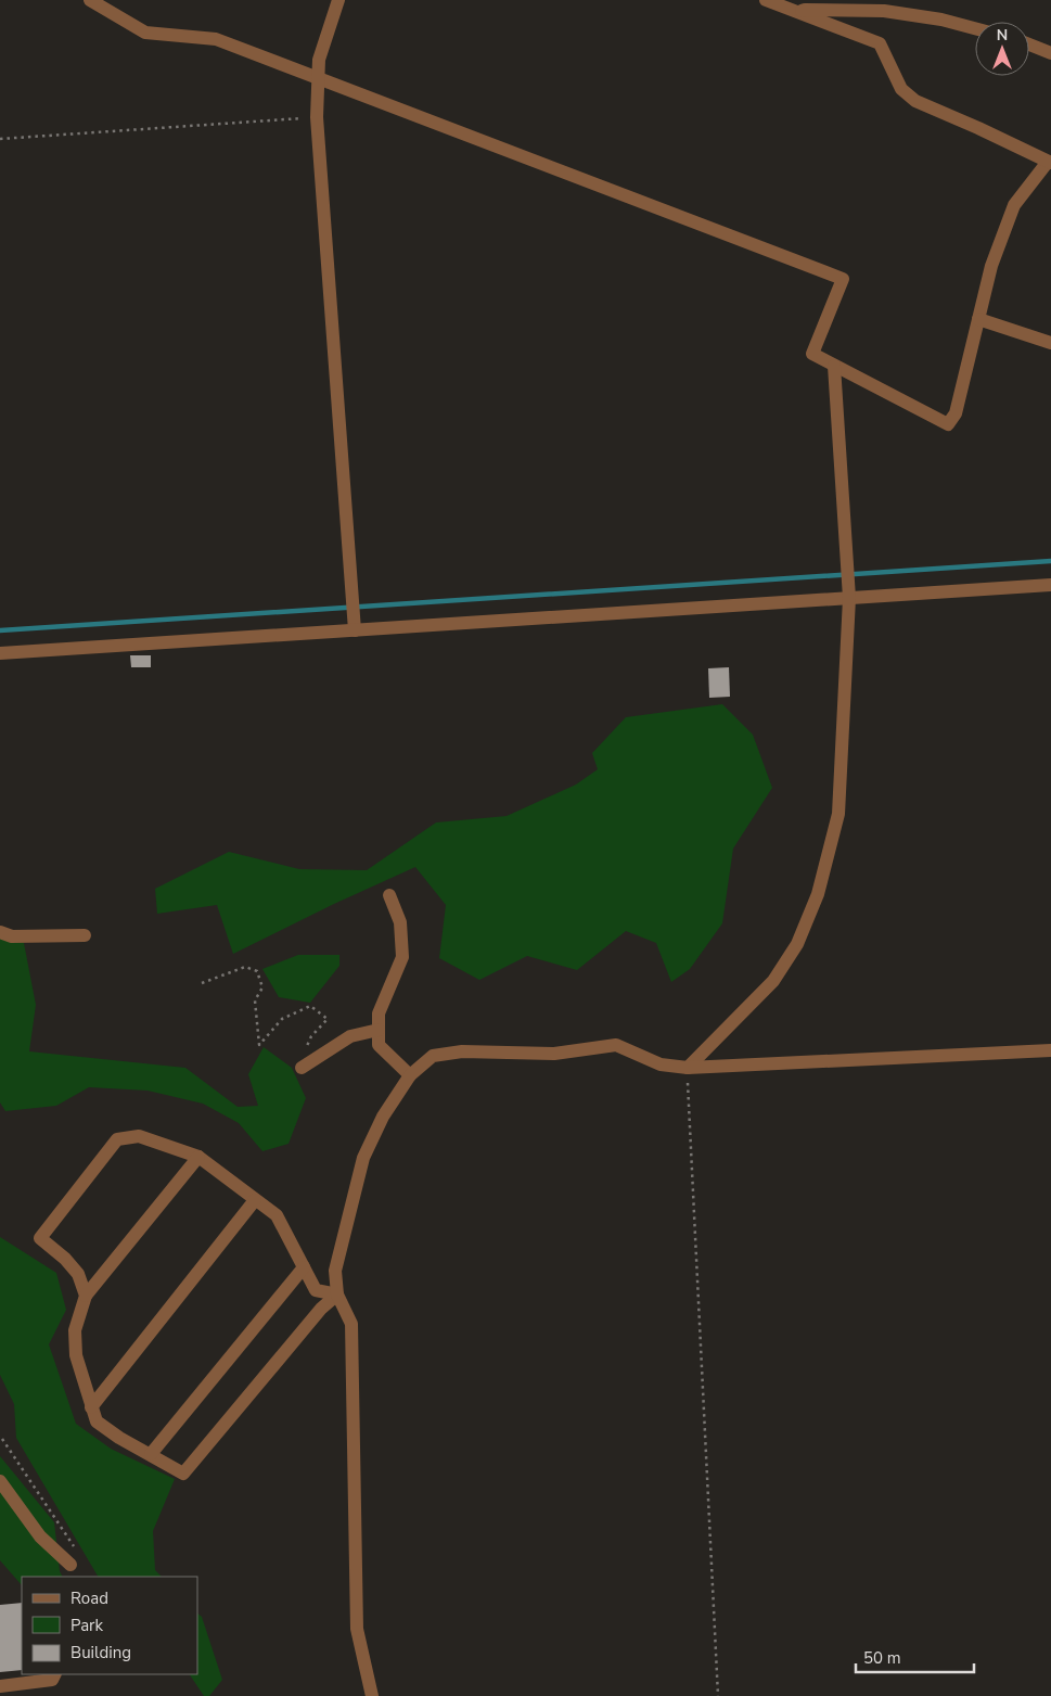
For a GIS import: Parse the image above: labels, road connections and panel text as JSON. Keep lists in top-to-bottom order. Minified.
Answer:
{"legend":["Road","Park","Building"],"scale_bar":"50 m","north":"top"}
